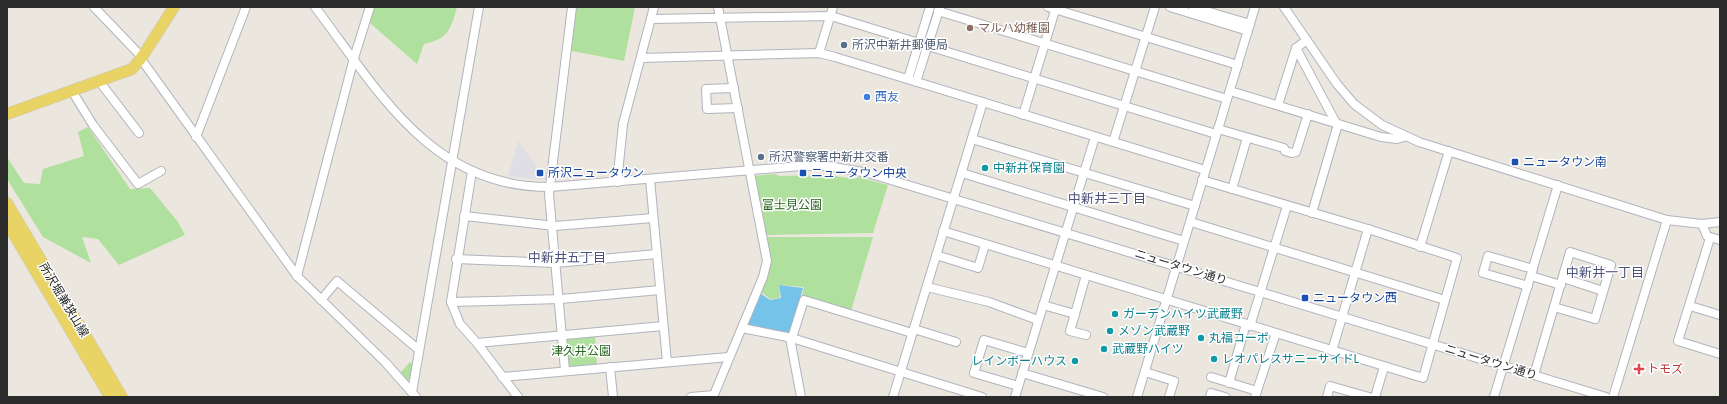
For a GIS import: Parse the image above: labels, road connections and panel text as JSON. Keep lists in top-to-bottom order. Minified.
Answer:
{"streets":{"main road":["所沢堀兼狭山線"],"street":["ニュータウン通り"]},"districts":["中新井三丁目","中新井五丁目","中新井一丁目"],"parks":["富士見公園","津久井公園"],"places":{"other":["マルハ幼稚園","所沢中新井郵便局","西友","所沢警察署中新井交番","中新井保育園","ガーデンハイツ武蔵野","メゾン武蔵野","丸福コーポ","武蔵野ハイツ","レオパレスサニーサイドL","レインボーハウス"],"transit":["ニュータウン南","所沢ニュータウン","ニュータウン中央","ニュータウン西"],"health":["トモズ"]}}
